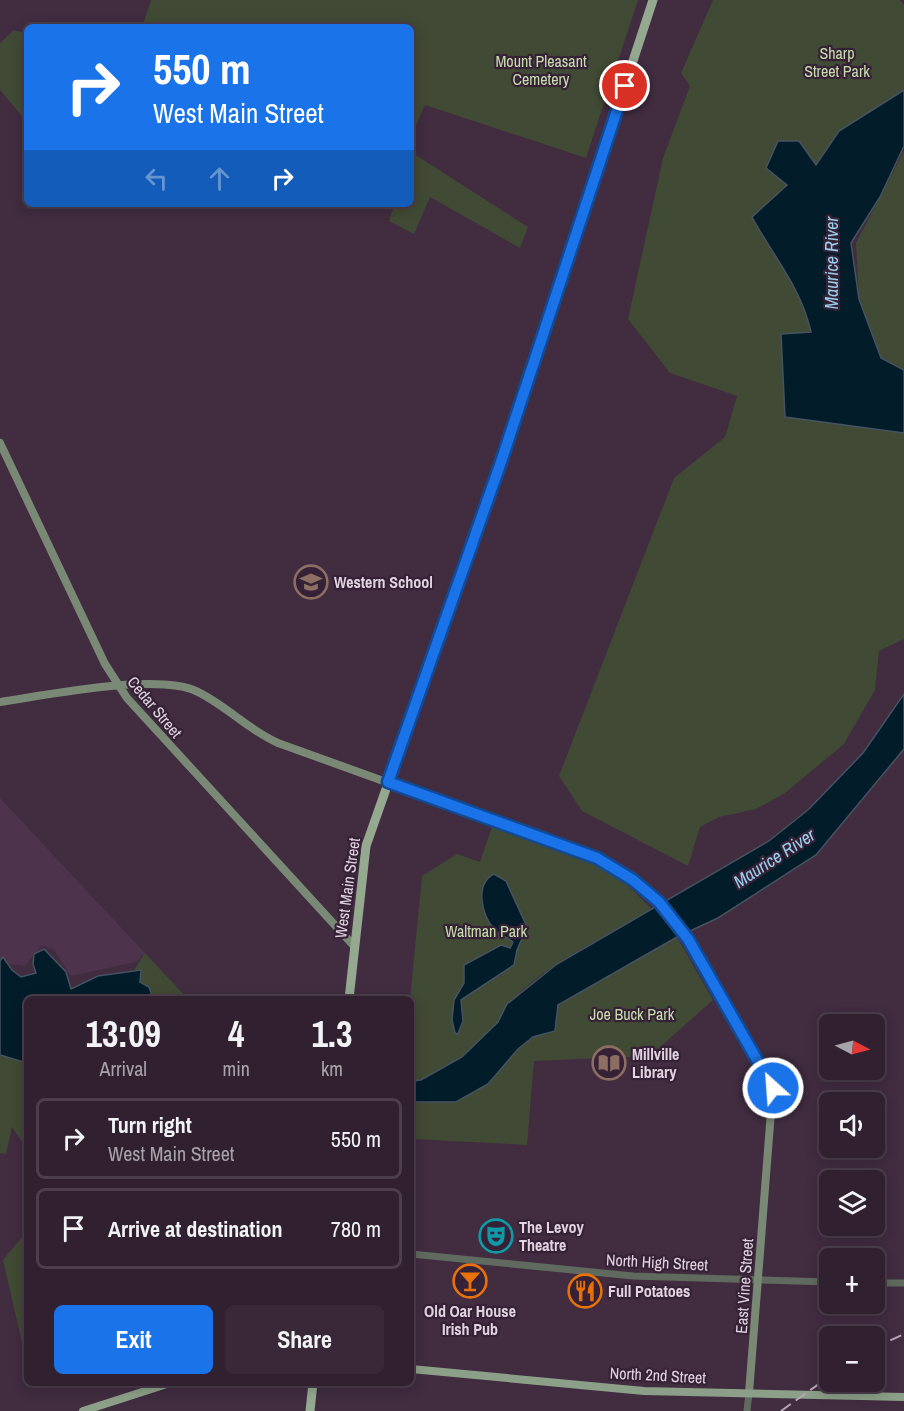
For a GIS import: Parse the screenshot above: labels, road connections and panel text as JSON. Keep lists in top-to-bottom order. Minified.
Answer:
{"streets":{"highway":["West Main Street"],"main road":["Cedar Street","East Vine Street","North 2nd Street"],"street":["North High Street"]},"crossings":[["Cedar Street","West Main Street"],["West Main Street","East Vine Street"],["North High Street","East Vine Street"],["East Vine Street","North 2nd Street"]],"water":["Maurice River"],"parks":["Sharp Street Park","Mount Pleasant Cemetery","Waltman Park","Joe Buck Park"],"places":{"school or university":["Western School"],"library":["Millville Library"],"theatre":["The Levoy Theatre"],"bar":["Old Oar House Irish Pub"],"restaurant":["Full Potatoes"]},"north":"right","page":{"turn":["550 m","West Main Street"],"eta":["13:09","Arrival","4","min","1.3","km"],"map_buttons":["+","−"],"list":[{"name":"Turn right","note":"West Main Street","value":"550 m"},{"name":"Arrive at destination","value":"780 m"}],"buttons":["Exit","Share"]}}
